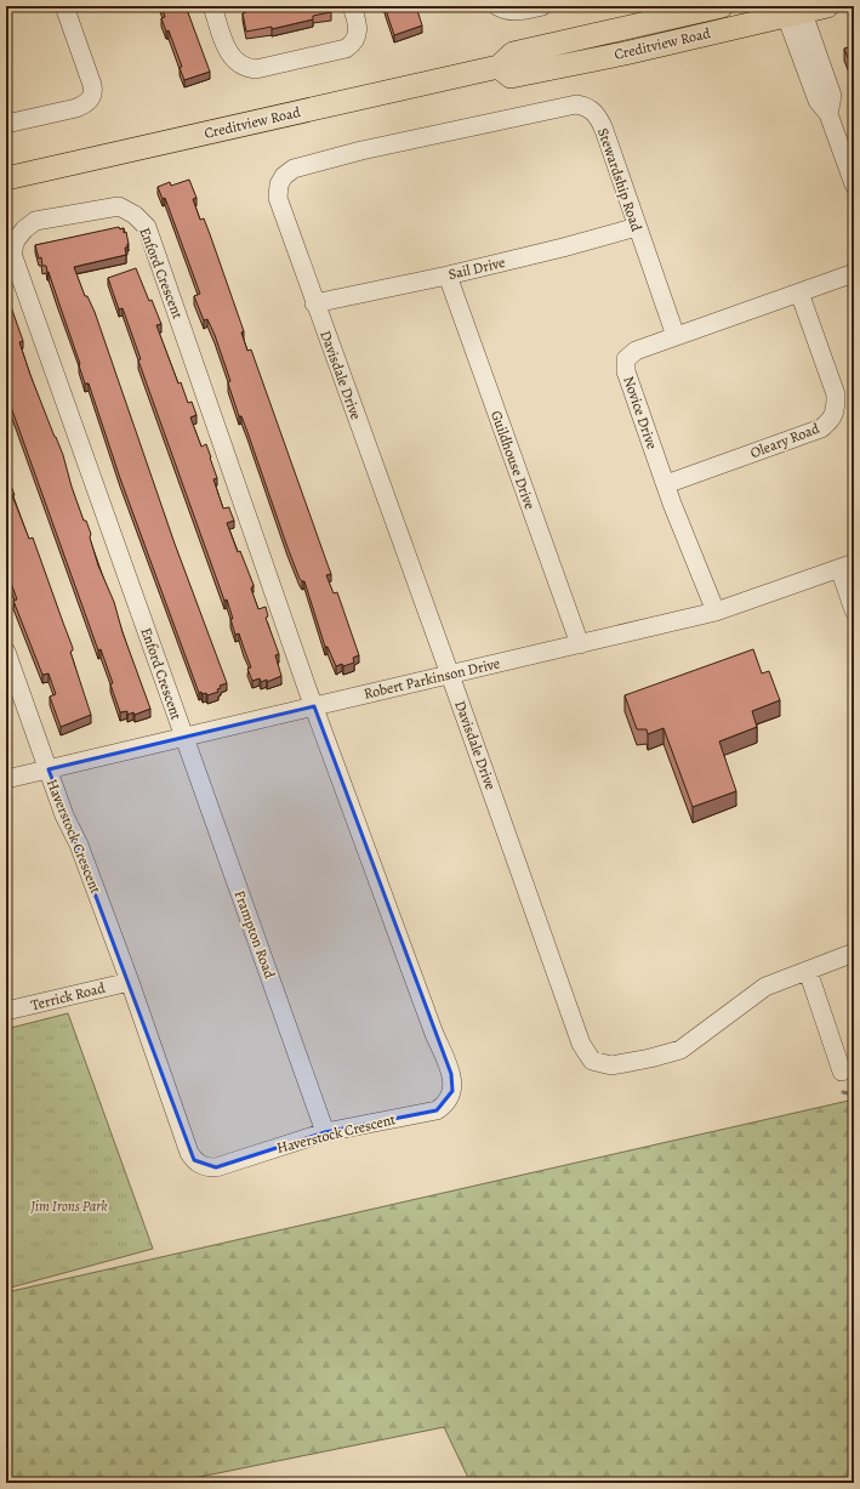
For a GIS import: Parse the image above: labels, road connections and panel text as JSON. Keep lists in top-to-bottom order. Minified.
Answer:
{"streets":{"main road":["Creditview Road"],"street":["Stewardship Road","Sail Drive","Enford Crescent","Davisdale Drive","Novice Drive","Oleary Road","Guildhouse Drive","Robert Parkinson Drive","Haverstock Crescent","Frampton Road","Terrick Road"]},"crossings":[["Stewardship Road","Sail Drive"],["Stewardship Road","Davisdale Drive"],["Stewardship Road","Novice Drive"],["Sail Drive","Davisdale Drive"],["Sail Drive","Guildhouse Drive"],["Enford Crescent","Robert Parkinson Drive"],["Enford Crescent","Haverstock Crescent"],["Enford Crescent","Frampton Road"],["Davisdale Drive","Robert Parkinson Drive"],["Novice Drive","Oleary Road"],["Novice Drive","Robert Parkinson Drive"],["Guildhouse Drive","Robert Parkinson Drive"],["Robert Parkinson Drive","Haverstock Crescent"],["Robert Parkinson Drive","Frampton Road"],["Haverstock Crescent","Frampton Road"],["Haverstock Crescent","Terrick Road"]],"parks":["Jim Irons Park"]}
